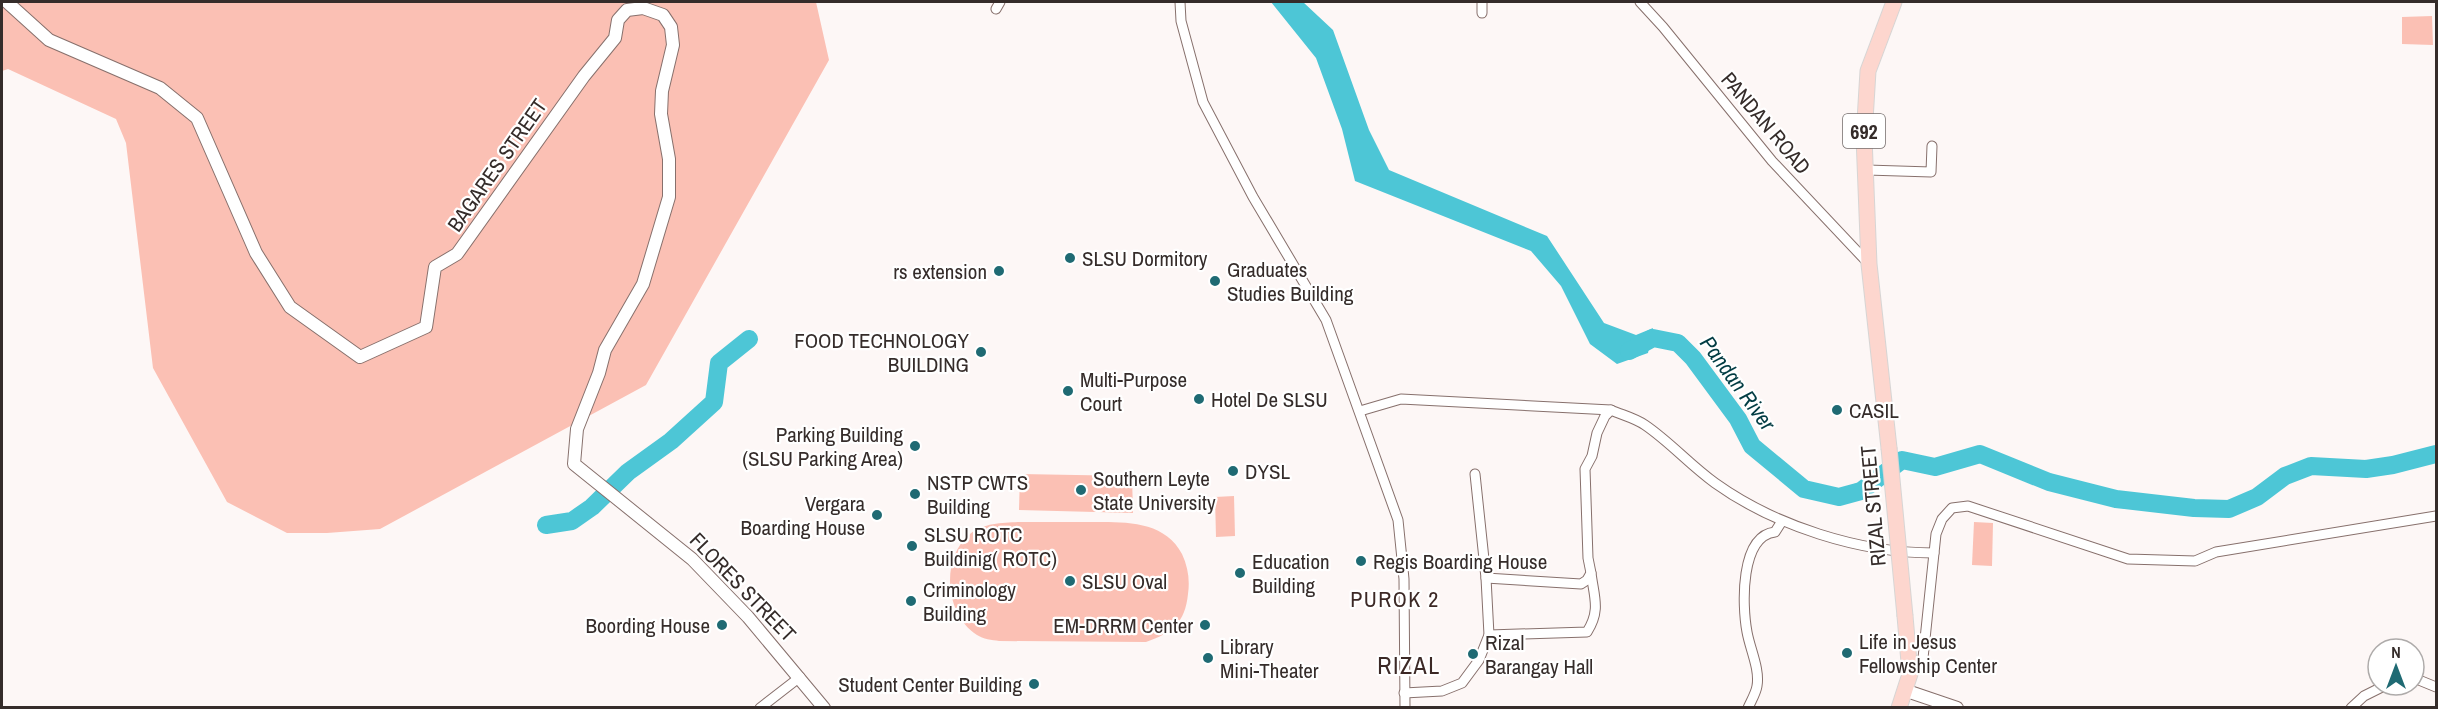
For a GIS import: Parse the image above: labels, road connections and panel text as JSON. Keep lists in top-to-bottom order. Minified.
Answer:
{"streets":{"main road":["692","RIZAL STREET"],"street":["PANDAN ROAD","BAGARES STREET","FLORES STREET"]},"crossings":[["PANDAN ROAD","692"],["PANDAN ROAD","RIZAL STREET"],["692","RIZAL STREET"],["BAGARES STREET","FLORES STREET"]],"districts":["PUROK 2","RIZAL"],"water":["Pandan River"],"places":["SLSU Dormitory","rs extension","Graduates Studies Building","FOOD TECHNOLOGY BUILDING","Multi-Purpose Court","Hotel De SLSU","CASIL","Parking Building (SLSU Parking Area)","DYSL","Southern Leyte State University","NSTP CWTS Building","Vergara Boarding House","SLSU ROTC Buildinig( ROTC)","Regis Boarding House","Education Building","SLSU Oval","Criminology Building","Boording House","EM-DRRM Center","Life in Jesus Fellowship Center","Rizal Barangay Hall","Library Mini-Theater","Student Center Building"],"north":"top"}
